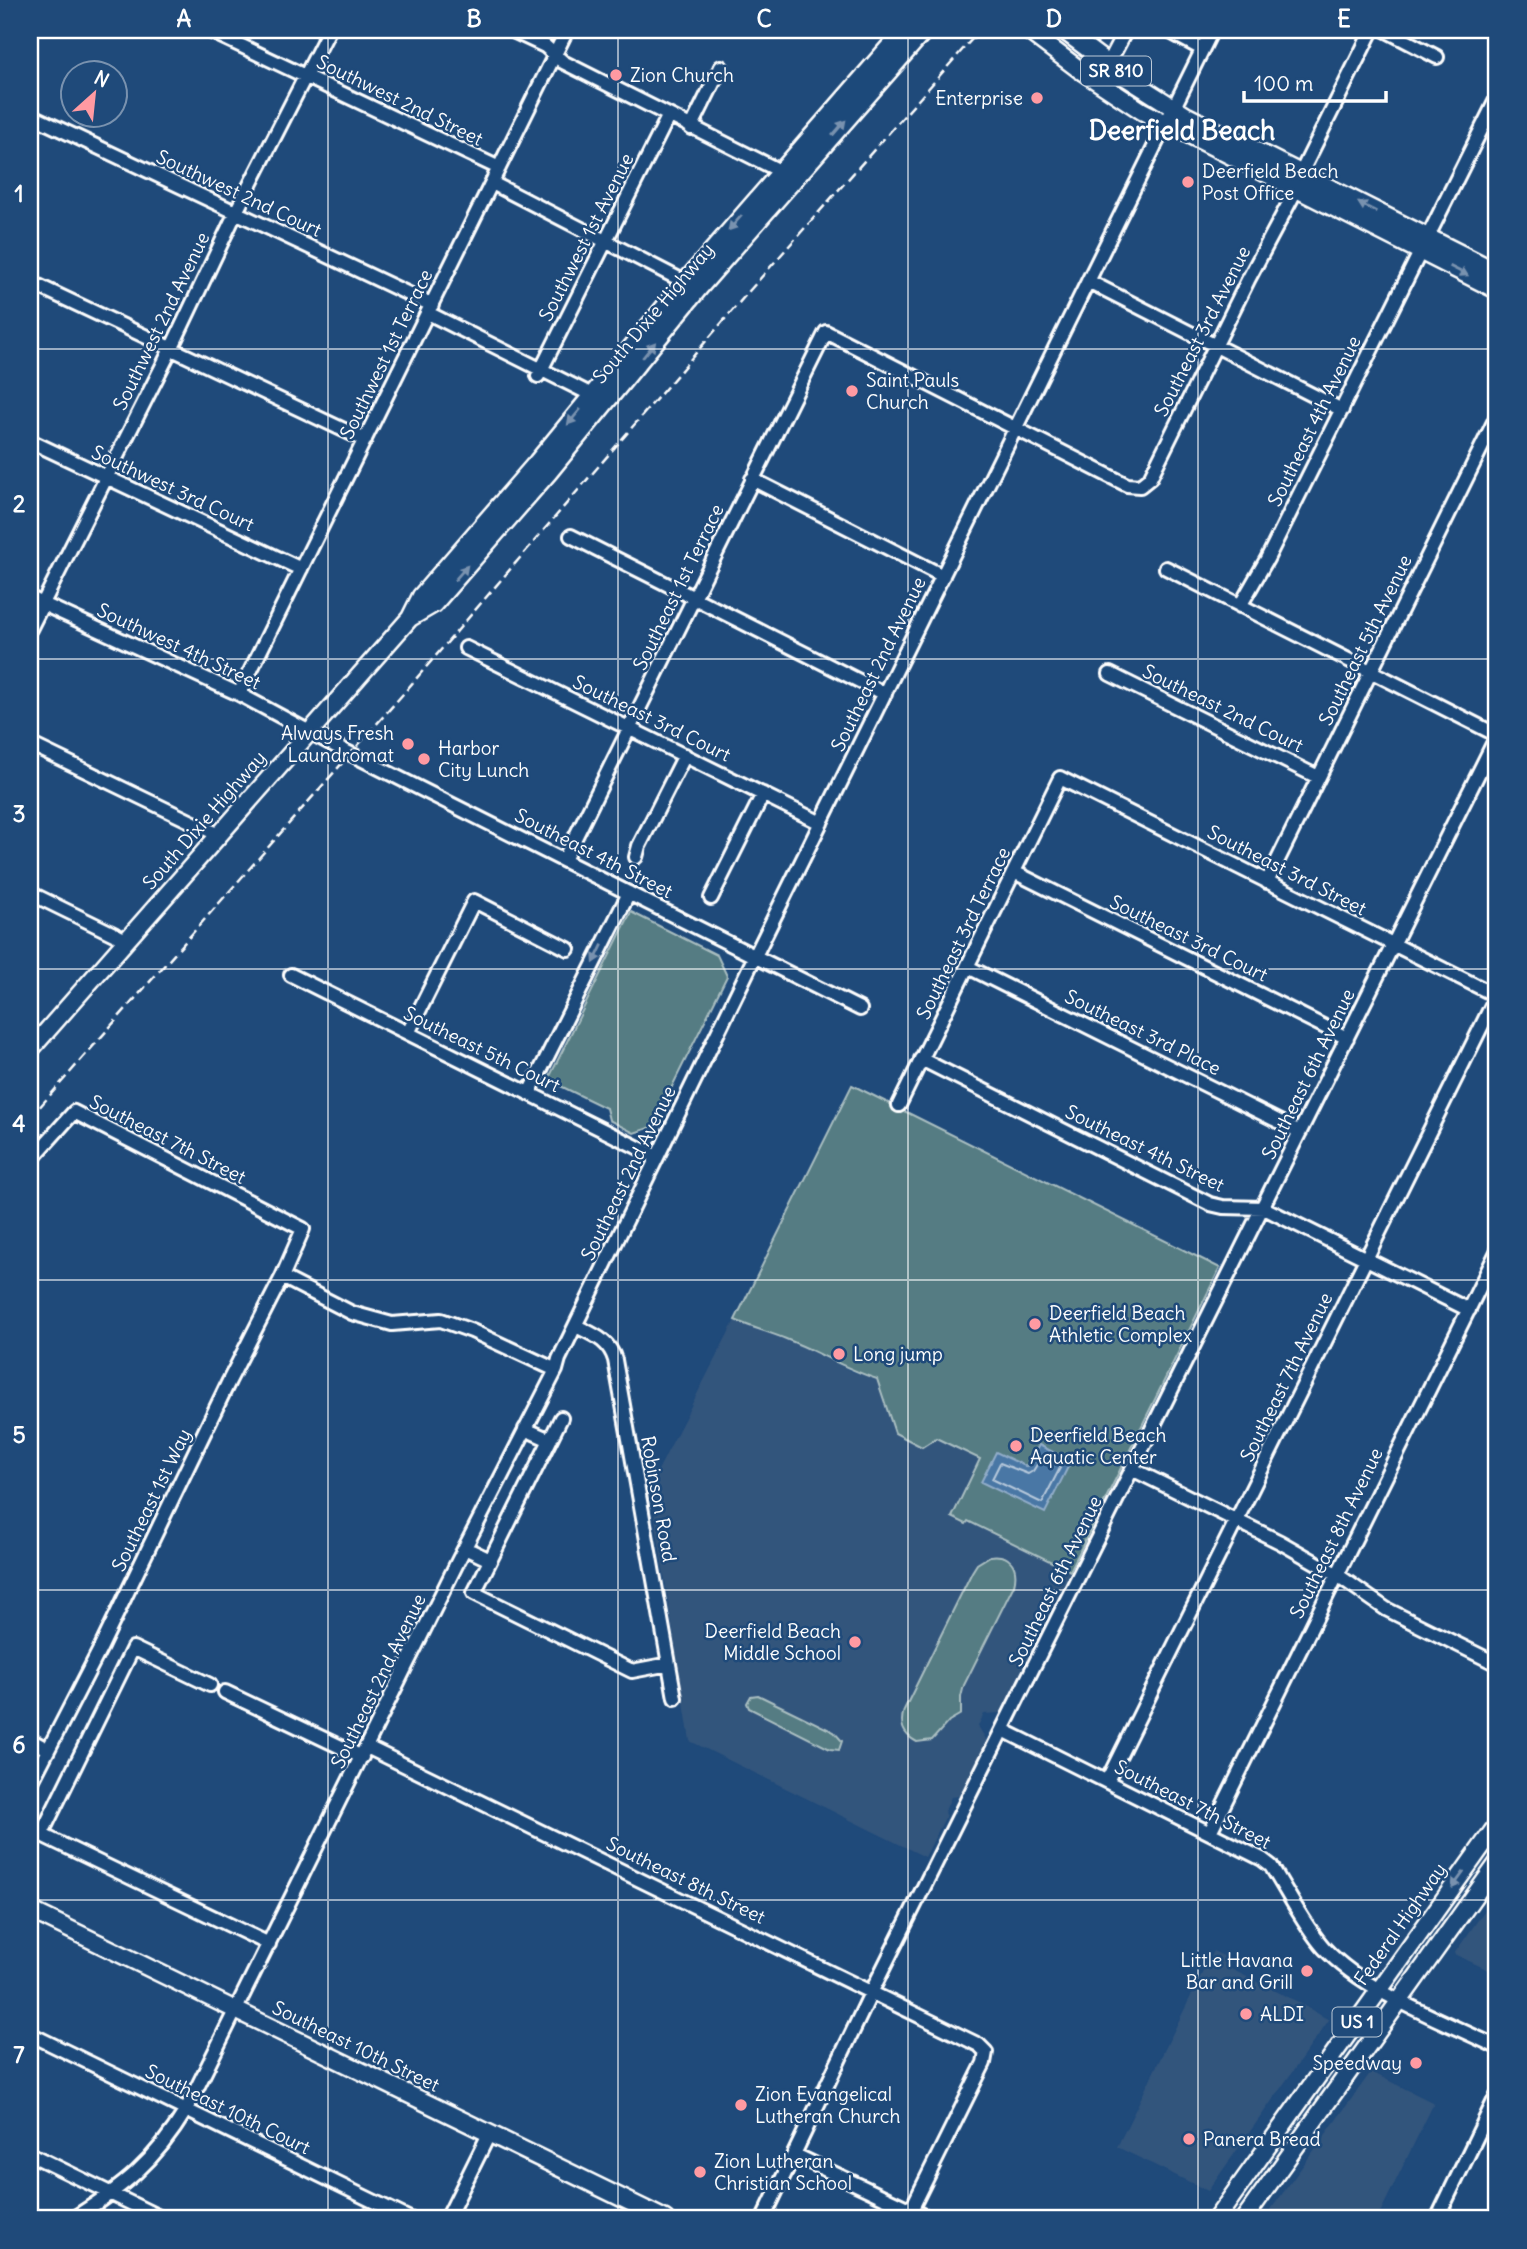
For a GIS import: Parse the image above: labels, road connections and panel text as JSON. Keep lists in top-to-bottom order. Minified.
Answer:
{"streets":{"main road":["SR 810","South Dixie Highway","Federal Highway","US 1","Southeast 10th Street"],"street":["Southwest 2nd Street","Southwest 2nd Court","Southwest 1st Avenue","Southwest 2nd Avenue","Southeast 3rd Avenue","Southwest 1st Terrace","Southeast 4th Avenue","Southwest 3rd Court","Southeast 1st Terrace","Southeast 5th Avenue","Southwest 4th Street","Southeast 2nd Avenue","Southeast 2nd Court","Southeast 3rd Court","Southeast 4th Street","Southeast 3rd Street","Southeast 3rd Terrace","Southeast 3rd Place","Southeast 5th Court","Southeast 6th Avenue","Southeast 7th Street","Southeast 7th Avenue","Robinson Road","Southeast 1st Way","Southeast 8th Avenue","Southeast 8th Street","Southeast 10th Court"]},"crossings":[["SR 810","Southeast 3rd Avenue"],["SR 810","Southeast 4th Avenue"],["SR 810","Southeast 2nd Avenue"],["Southwest 2nd Street","Southwest 2nd Avenue"],["Southwest 2nd Street","Southwest 1st Terrace"],["Southwest 2nd Court","Southwest 1st Avenue"],["Southwest 2nd Court","South Dixie Highway"],["Southwest 2nd Court","Southwest 2nd Avenue"],["Southwest 2nd Court","Southwest 1st Terrace"],["South Dixie Highway","Southwest 4th Street"],["South Dixie Highway","Southeast 4th Street"],["Southwest 2nd Avenue","Southwest 3rd Court"],["Southwest 2nd Avenue","Southwest 4th Street"],["Southeast 3rd Avenue","Southeast 1st Terrace"],["Southeast 3rd Avenue","Southeast 2nd Avenue"],["Southwest 1st Terrace","Southwest 3rd Court"],["Southwest 1st Terrace","Southwest 4th Street"],["Southeast 1st Terrace","Southeast 2nd Avenue"],["Southeast 1st Terrace","Southeast 3rd Court"],["Southeast 1st Terrace","Southeast 4th Street"],["Southeast 5th Avenue","Southeast 2nd Court"],["Southeast 5th Avenue","Southeast 3rd Street"],["Southwest 4th Street","Southeast 4th Street"],["Southeast 2nd Avenue","Southeast 3rd Court"],["Southeast 2nd Avenue","Southeast 4th Street"],["Southeast 2nd Avenue","Southeast 5th Court"],["Southeast 2nd Avenue","Robinson Road"],["Southeast 2nd Avenue","Southeast 8th Street"],["Southeast 2nd Avenue","Southeast 10th Street"],["Southeast 2nd Avenue","Southeast 10th Court"],["Southeast 3rd Court","Southeast 3rd Terrace"],["Southeast 3rd Court","Southeast 6th Avenue"],["Southeast 4th Street","Southeast 3rd Terrace"],["Southeast 4th Street","Southeast 6th Avenue"],["Southeast 4th Street","Southeast 7th Avenue"],["Southeast 4th Street","Southeast 8th Avenue"],["Southeast 3rd Street","Southeast 3rd Terrace"],["Southeast 3rd Street","Southeast 6th Avenue"],["Southeast 3rd Street","Southeast 7th Avenue"],["Southeast 3rd Terrace","Southeast 3rd Place"],["Southeast 3rd Place","Southeast 6th Avenue"],["Southeast 6th Avenue","Southeast 7th Street"],["Southeast 6th Avenue","Southeast 8th Street"],["Southeast 7th Street","Southeast 7th Avenue"],["Southeast 7th Street","Southeast 1st Way"],["Southeast 7th Street","Southeast 8th Avenue"],["Southeast 7th Street","Federal Highway"],["Southeast 7th Street","US 1"]],"districts":["Deerfield Beach"],"places":["Zion Church","Enterprise","Deerfield Beach Post Office","Saint Pauls Church","Always Fresh Laundromat","Harbor City Lunch","Deerfield Beach Athletic Complex","Long jump","Deerfield Beach Aquatic Center","Deerfield Beach Middle School","Little Havana Bar and Grill","ALDI","Speedway","Zion Evangelical Lutheran Church","Panera Bread","Zion Lutheran Christian School"],"scale_bar":"100 m","north":"top right","grid":{"columns":["A","B","C","D","E"],"rows":["1","2","3","4","5","6","7"]}}
